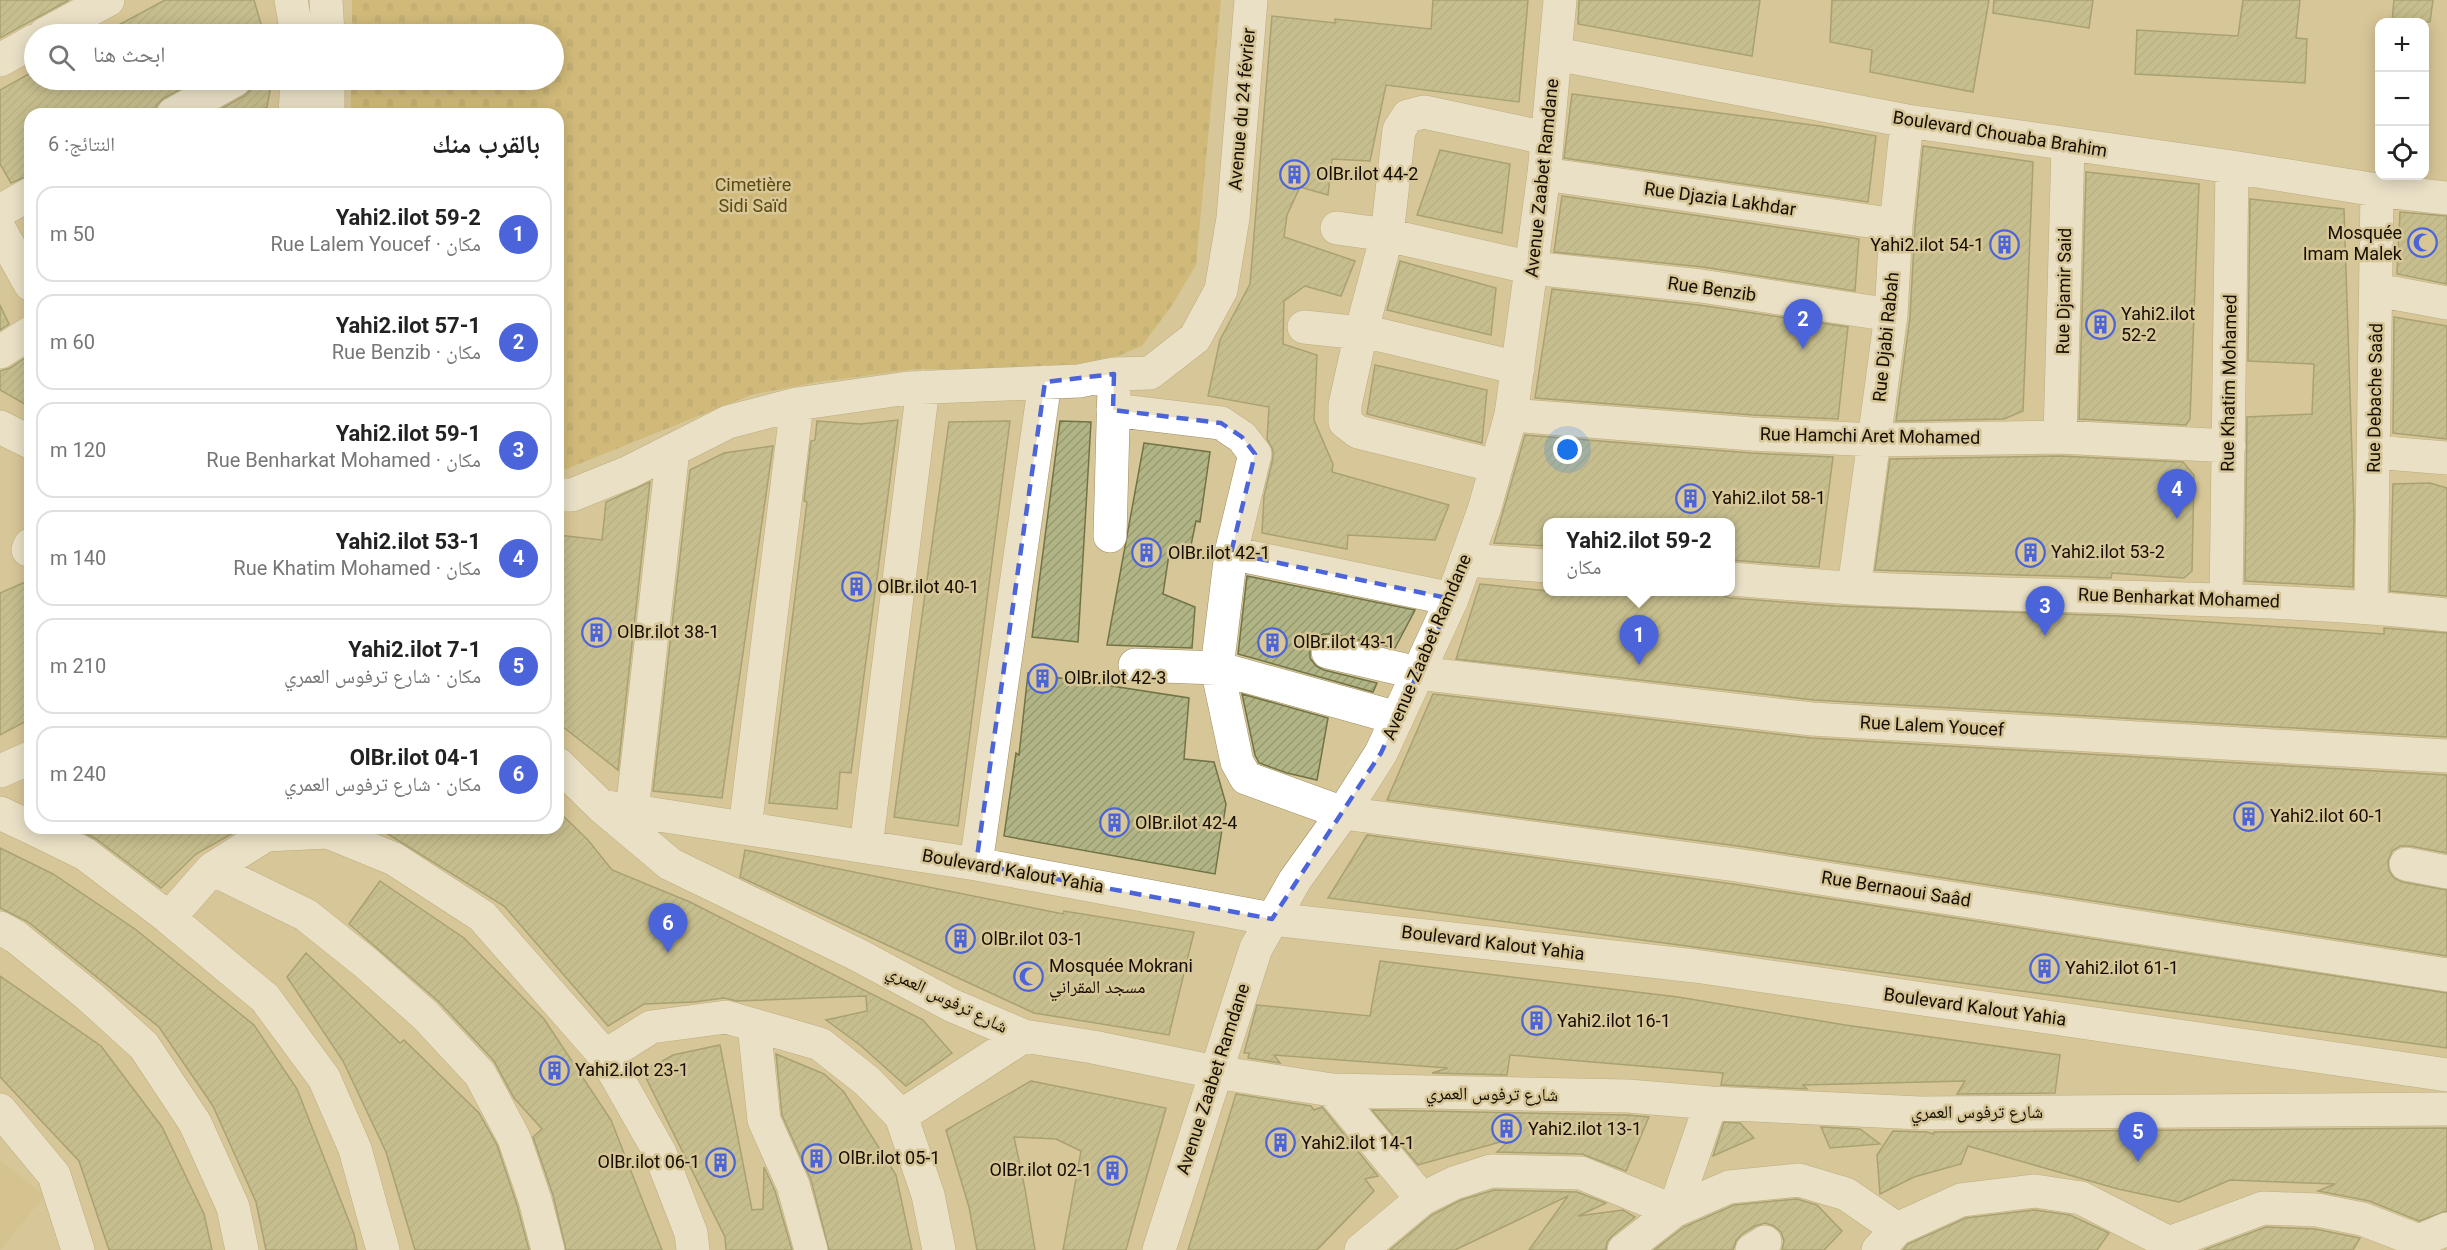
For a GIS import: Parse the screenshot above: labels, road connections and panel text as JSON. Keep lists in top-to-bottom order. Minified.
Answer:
{"streets":{"street":["Avenue du 24 février","Boulevard Chouaba Brahim","Avenue Zaabet Ramdane","Rue Djazia Lakhdar","Rue Benzib","Rue Djamir Said","Rue Djabi Rabah","Rue Khatim Mohamed","Rue Debache Saâd","Rue Hamchi Aret Mohamed","Rue Benharkat Mohamed","Rue Lalem Youcef","Boulevard Kalout Yahia","Rue Bernaoui Saâd","شارع ترفوس العمري"]},"crossings":[["Boulevard Chouaba Brahim","Avenue Zaabet Ramdane"],["Boulevard Chouaba Brahim","Rue Djamir Said"],["Boulevard Chouaba Brahim","Rue Djabi Rabah"],["Boulevard Chouaba Brahim","Rue Khatim Mohamed"],["Boulevard Chouaba Brahim","Rue Debache Saâd"],["Avenue Zaabet Ramdane","Rue Djazia Lakhdar"],["Avenue Zaabet Ramdane","Rue Benzib"],["Avenue Zaabet Ramdane","Rue Hamchi Aret Mohamed"],["Avenue Zaabet Ramdane","Rue Lalem Youcef"],["Avenue Zaabet Ramdane","Boulevard Kalout Yahia"],["Avenue Zaabet Ramdane","Rue Bernaoui Saâd"],["Avenue Zaabet Ramdane","شارع ترفوس العمري"],["Rue Djazia Lakhdar","Rue Djabi Rabah"],["Rue Benzib","Rue Djabi Rabah"],["Rue Djamir Said","Rue Hamchi Aret Mohamed"],["Rue Djabi Rabah","Rue Hamchi Aret Mohamed"],["Rue Djabi Rabah","Rue Benharkat Mohamed"],["Rue Khatim Mohamed","Rue Hamchi Aret Mohamed"],["Rue Khatim Mohamed","Rue Benharkat Mohamed"],["Rue Debache Saâd","Rue Benharkat Mohamed"],["Boulevard Kalout Yahia","شارع ترفوس العمري"]],"parks":["Cimetière Sidi Saïd"],"places":{"building":["OlBr.ilot 44-2","Yahi2.ilot 54-1","Yahi2.ilot 52-2","Yahi2.ilot 58-1","Yahi2.ilot 53-2","OlBr.ilot 42-1","OlBr.ilot 40-1","OlBr.ilot 38-1","OlBr.ilot 43-1","OlBr.ilot 42-3","Yahi2.ilot 60-1","OlBr.ilot 42-4","OlBr.ilot 03-1","Yahi2.ilot 61-1","Yahi2.ilot 16-1","Yahi2.ilot 23-1","Yahi2.ilot 13-1","Yahi2.ilot 14-1","OlBr.ilot 05-1","OlBr.ilot 06-1","OlBr.ilot 02-1"],"mosque":["Mosquée Imam Malek","Mosquée Mokrani مسجد المقراني"]},"page":{"map_buttons":["+","−"],"search":"ابحث هنا","heading":["بالقرب منك","النتائج: 6"],"list":[{"mark":"1","name":"Yahi2.ilot 59-2","note":"مكان · Rue Lalem Youcef","value":"50 m"},{"mark":"2","name":"Yahi2.ilot 57-1","note":"مكان · Rue Benzib","value":"60 m"},{"mark":"3","name":"Yahi2.ilot 59-1","note":"مكان · Rue Benharkat Mohamed","value":"120 m"},{"mark":"4","name":"Yahi2.ilot 53-1","note":"مكان · Rue Khatim Mohamed","value":"140 m"},{"mark":"5","name":"Yahi2.ilot 7-1","note":"مكان · شارع ترفوس العمري","value":"210 m"},{"mark":"6","name":"OlBr.ilot 04-1","note":"مكان · شارع ترفوس العمري","value":"240 m"}],"pins":["2","4","3","1","6","5"],"popup":["Yahi2.ilot 59-2","مكان"]}}
